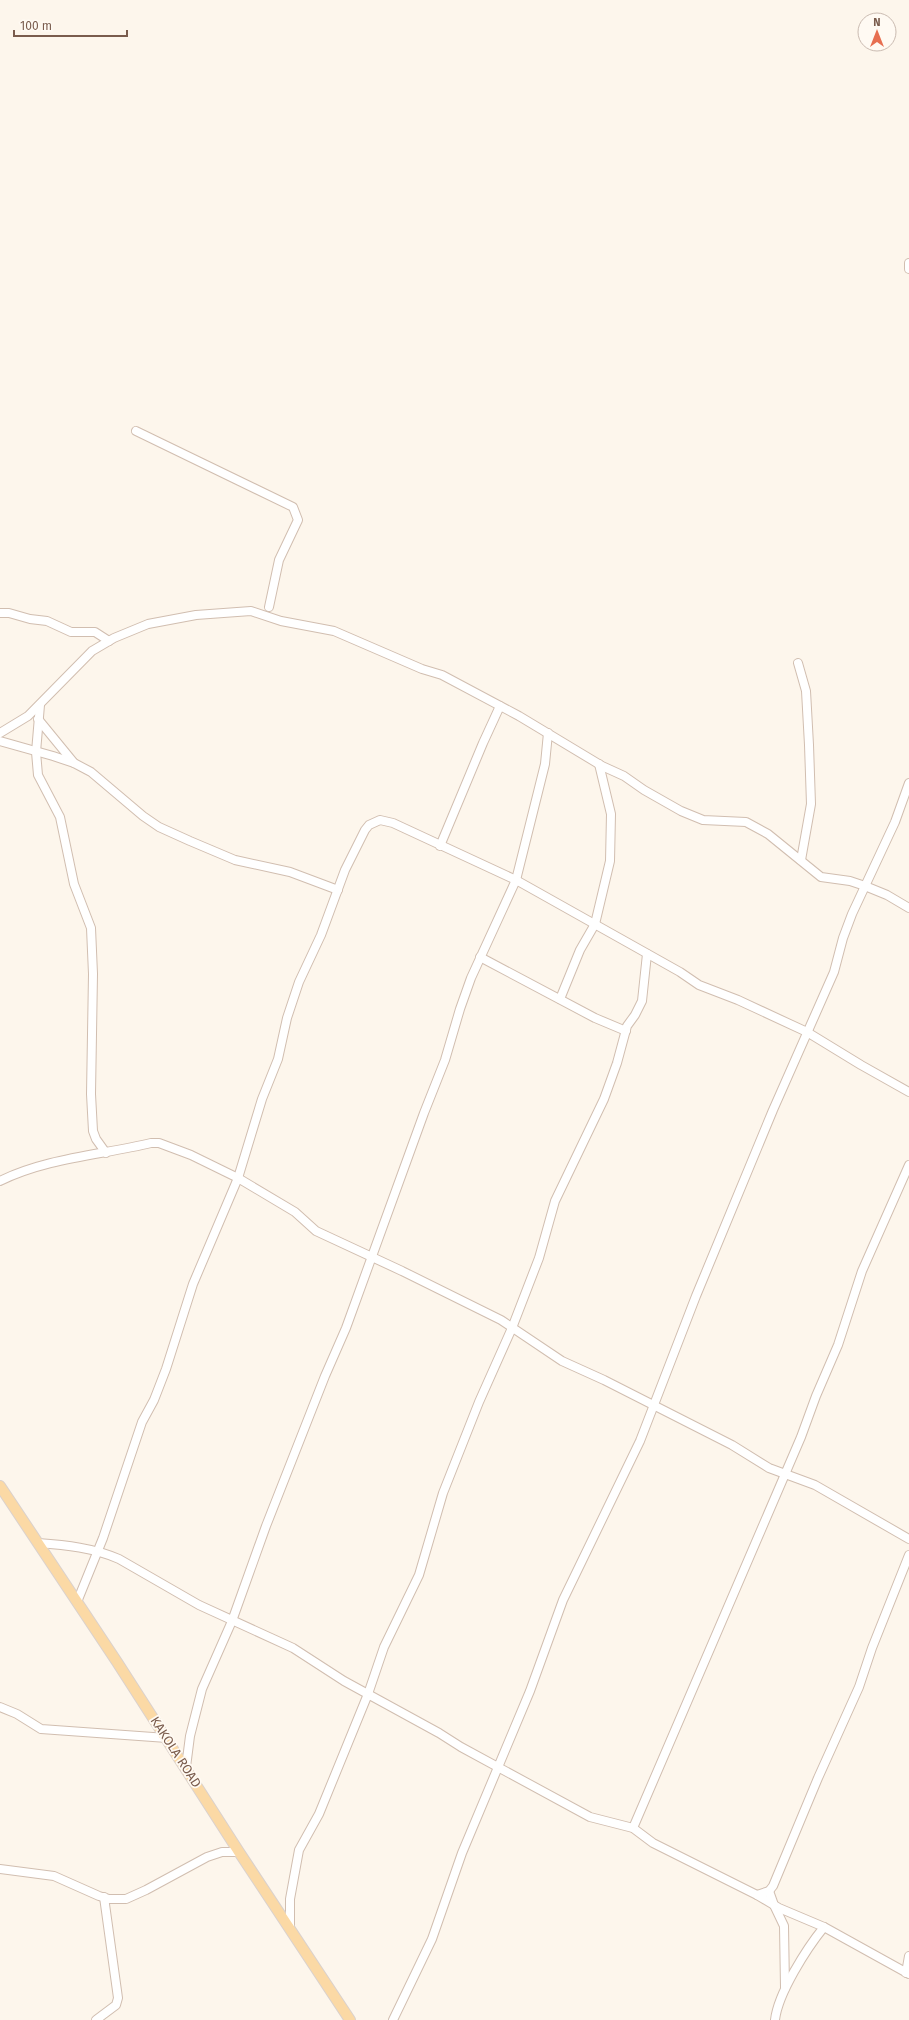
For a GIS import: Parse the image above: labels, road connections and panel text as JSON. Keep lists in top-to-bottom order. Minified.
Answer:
{"streets":{"main road":["KAKOLA ROAD"]},"scale_bar":"100 m","north":"top"}
